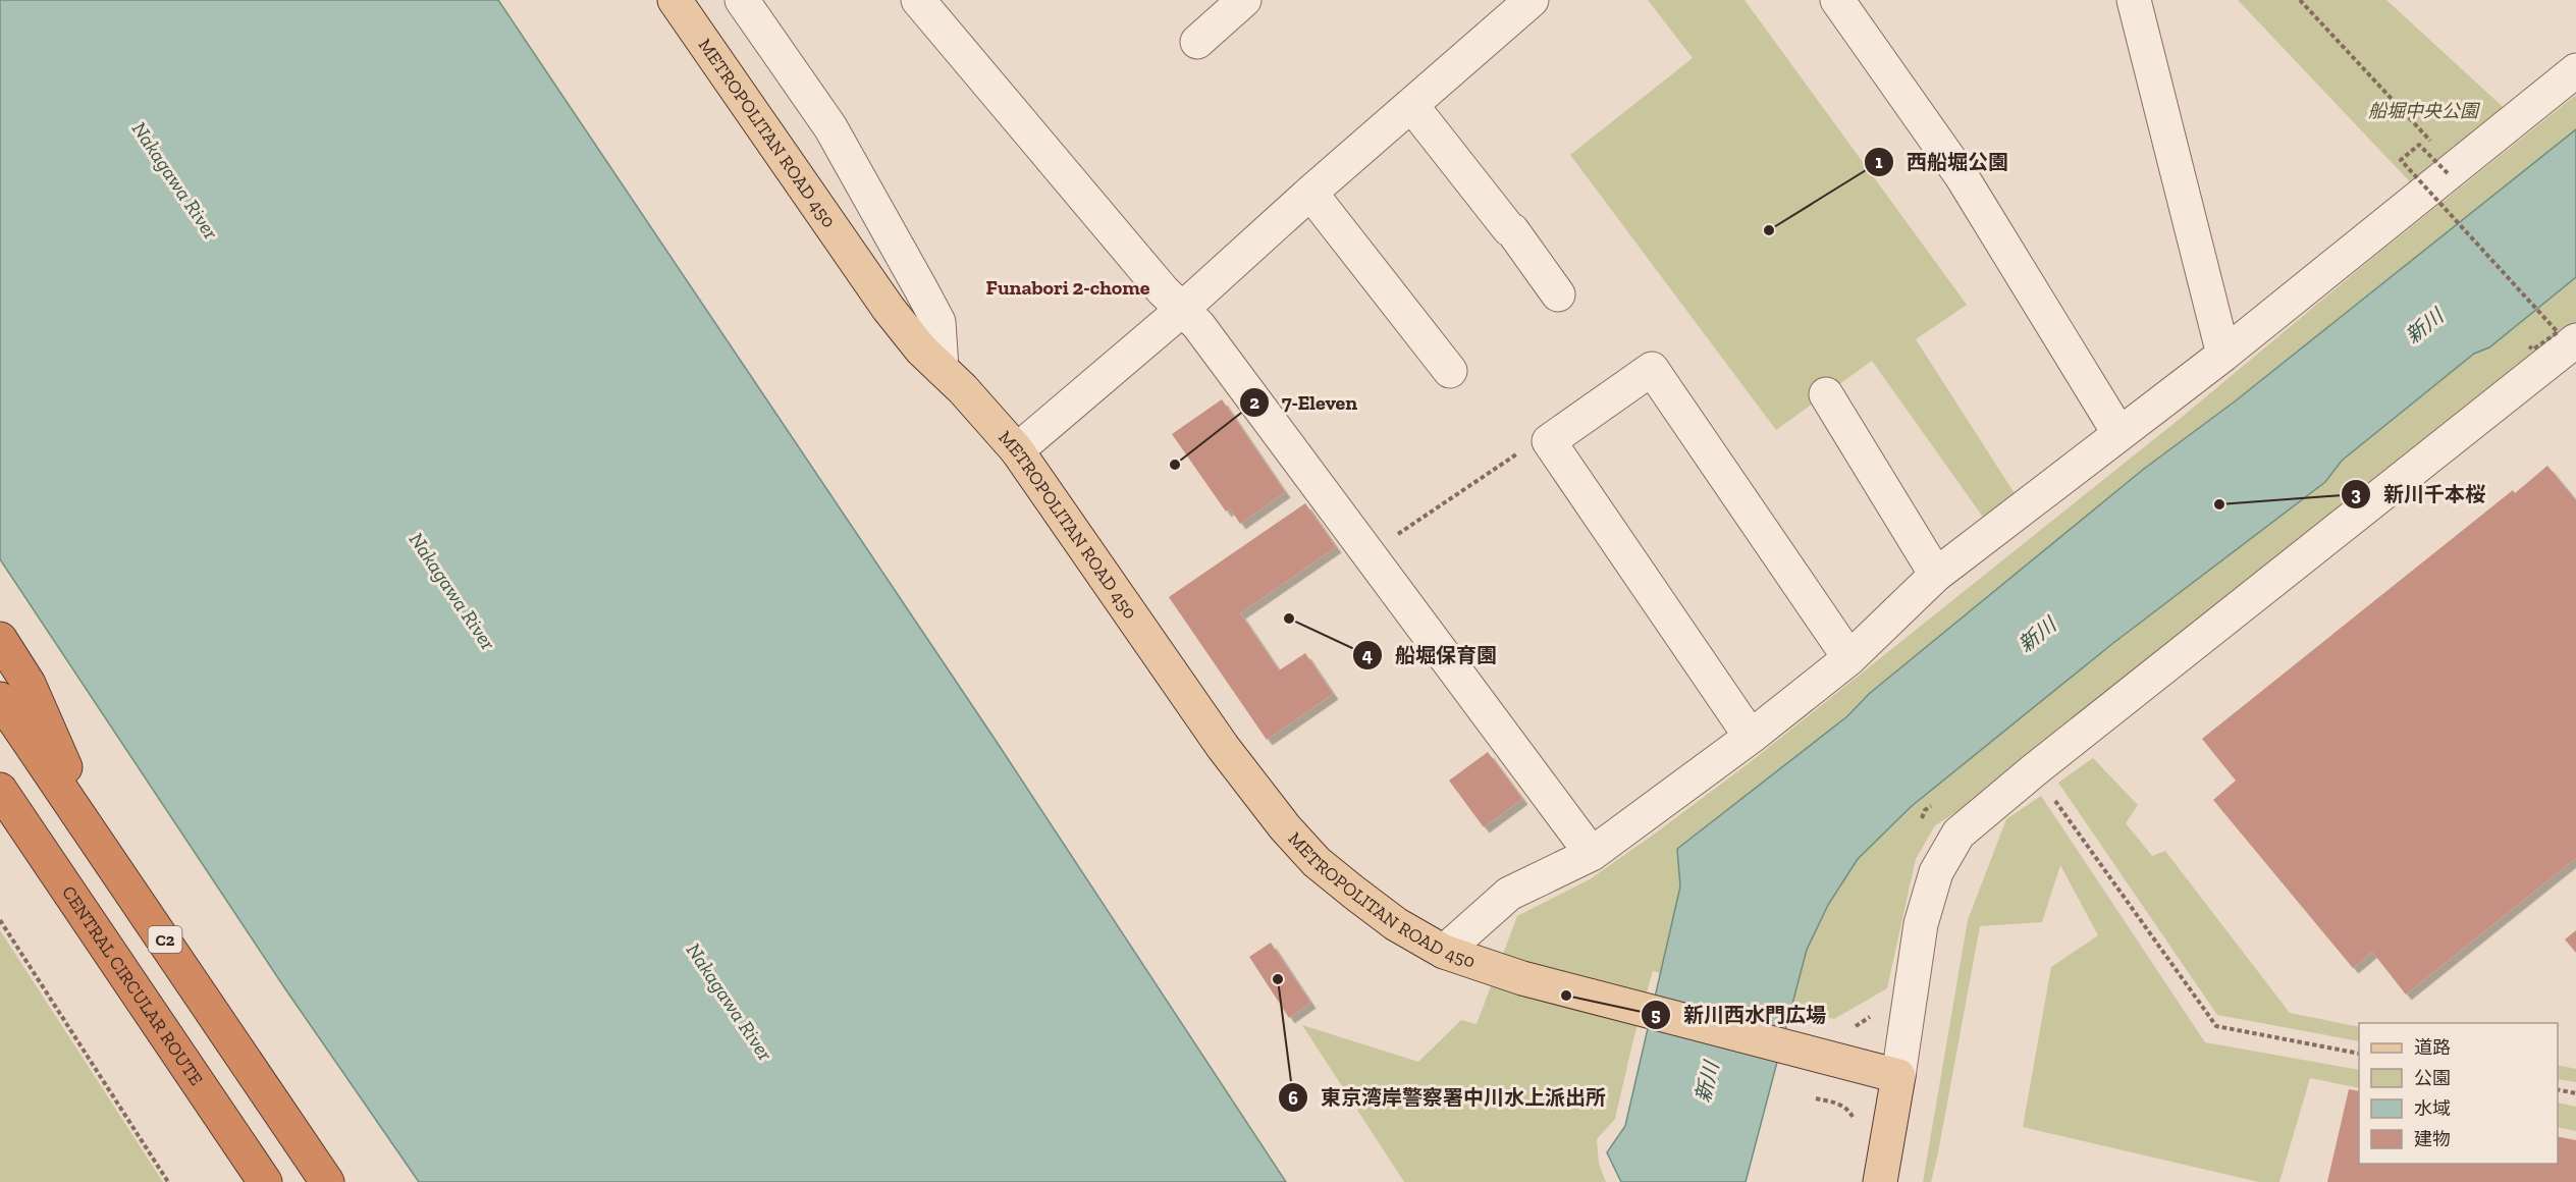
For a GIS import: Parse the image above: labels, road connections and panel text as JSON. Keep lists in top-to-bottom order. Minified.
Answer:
{"streets":{"highway":["C2","CENTRAL CIRCULAR ROUTE"],"main road":["METROPOLITAN ROAD 450"]},"districts":["Funabori 2-chome"],"water":["Nakagawa River","新川"],"parks":["船堀中央公園"],"places":["西船堀公園","7-Eleven","新川千本桜","船堀保育園","東京湾岸警察署中川水上派出所","新川西水門広場"],"legend":["道路","公園","水域","建物"]}
